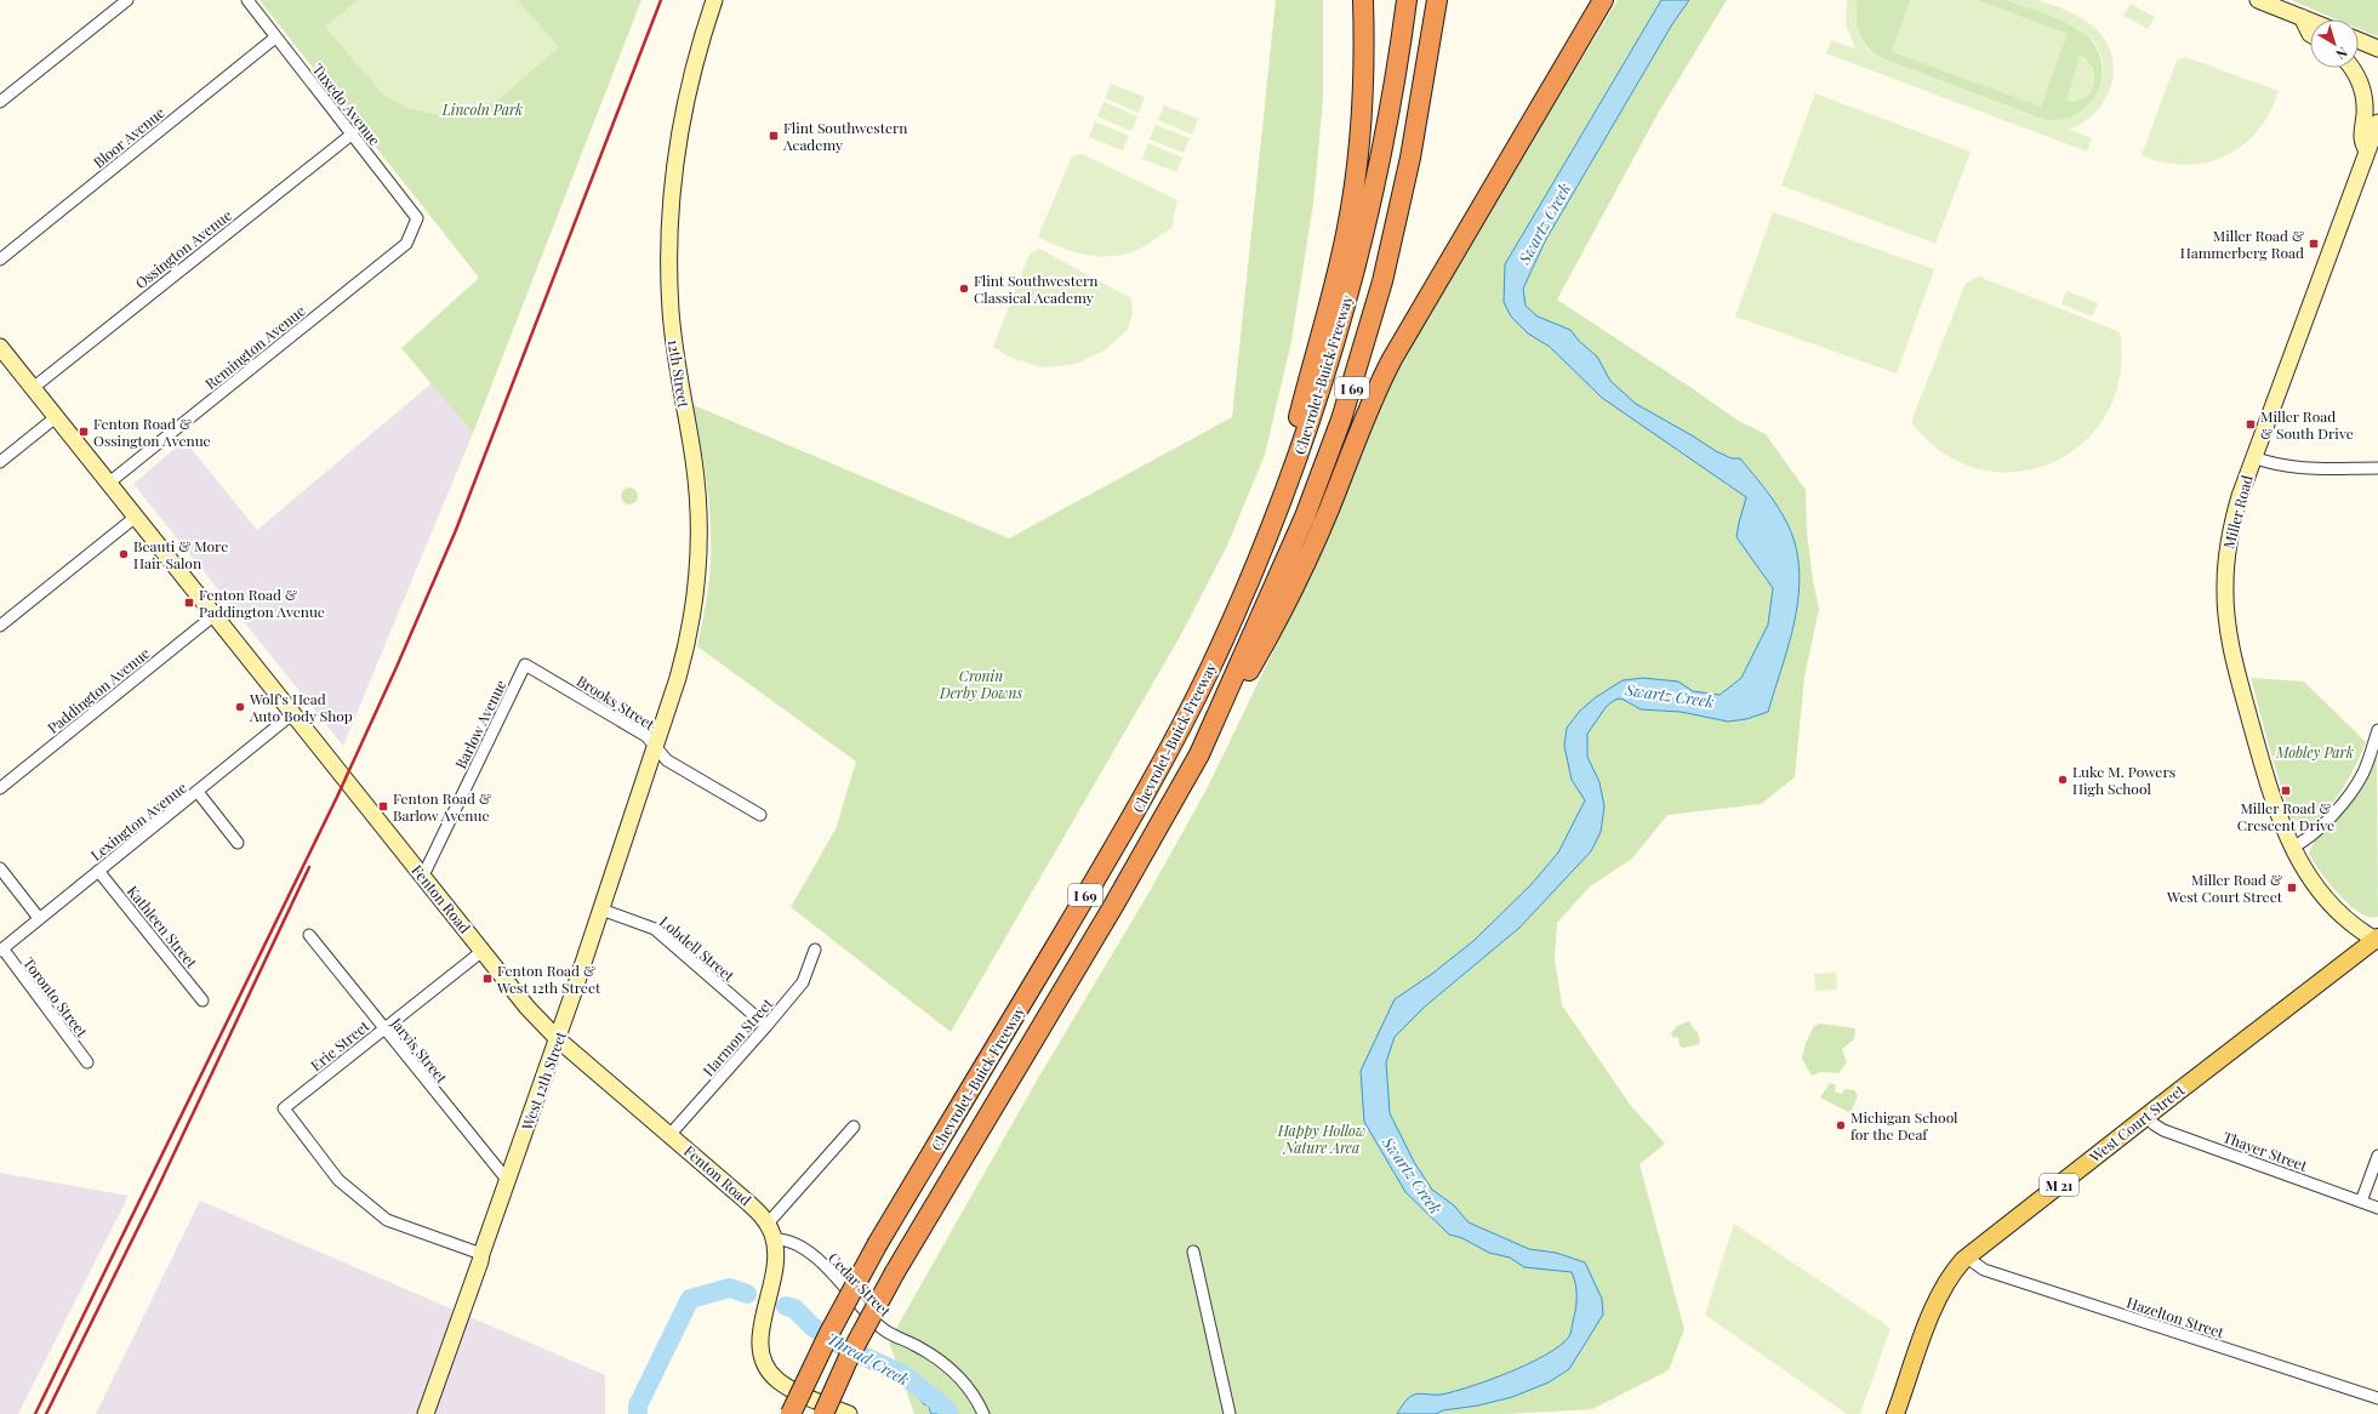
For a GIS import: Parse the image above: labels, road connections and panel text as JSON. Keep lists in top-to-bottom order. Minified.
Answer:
{"streets":{"highway":["Chevrolet-Buick Freeway","I 69"],"main road":["West Court Street","M 21"],"street":["Tuxedo Avenue","Bloor Avenue","Ossington Avenue","Remington Avenue","12th Street","Miller Road","Paddington Avenue","Brooks Street","Barlow Avenue","Lexington Avenue","Fenton Road","Kathleen Street","Lobdell Street","Toronto Street","Harmon Street","Erie Street","Jarvis Street","West 12th Street","Thayer Street","Cedar Street","Hazelton Street"]},"crossings":[["Tuxedo Avenue","Bloor Avenue"],["Tuxedo Avenue","Ossington Avenue"],["Tuxedo Avenue","Remington Avenue"],["Ossington Avenue","Fenton Road"],["Remington Avenue","Fenton Road"],["12th Street","Brooks Street"],["12th Street","West 12th Street"],["Miller Road","West Court Street"],["Paddington Avenue","Fenton Road"],["Brooks Street","Barlow Avenue"],["Brooks Street","West 12th Street"],["Barlow Avenue","Fenton Road"],["Lexington Avenue","Fenton Road"],["Lexington Avenue","Kathleen Street"],["Lexington Avenue","Toronto Street"],["Fenton Road","Harmon Street"],["Fenton Road","Erie Street"],["Fenton Road","West 12th Street"],["Fenton Road","Cedar Street"],["Lobdell Street","Harmon Street"],["Lobdell Street","West 12th Street"],["Erie Street","Jarvis Street"],["Erie Street","West 12th Street"],["Jarvis Street","West 12th Street"],["West Court Street","Thayer Street"],["West Court Street","Hazelton Street"]],"water":["Swartz Creek","Thread Creek"],"parks":["Lincoln Park","Cronin Derby Downs","Mobley Park","Happy Hollow Nature Area"],"places":{"transit":["Flint Southwestern Academy","Miller Road & Hammerberg Road","Miller Road & South Drive","Fenton Road & Ossington Avenue","Fenton Road & Paddington Avenue","Miller Road & Crescent Drive","Fenton Road & Barlow Avenue","Miller Road & West Court Street","Fenton Road & West 12th Street"],"other":["Flint Southwestern Classical Academy","Beauti & More Hair Salon","Wolf's Head Auto Body Shop","Luke M. Powers High School","Michigan School for the Deaf"]},"north":"bottom right"}
